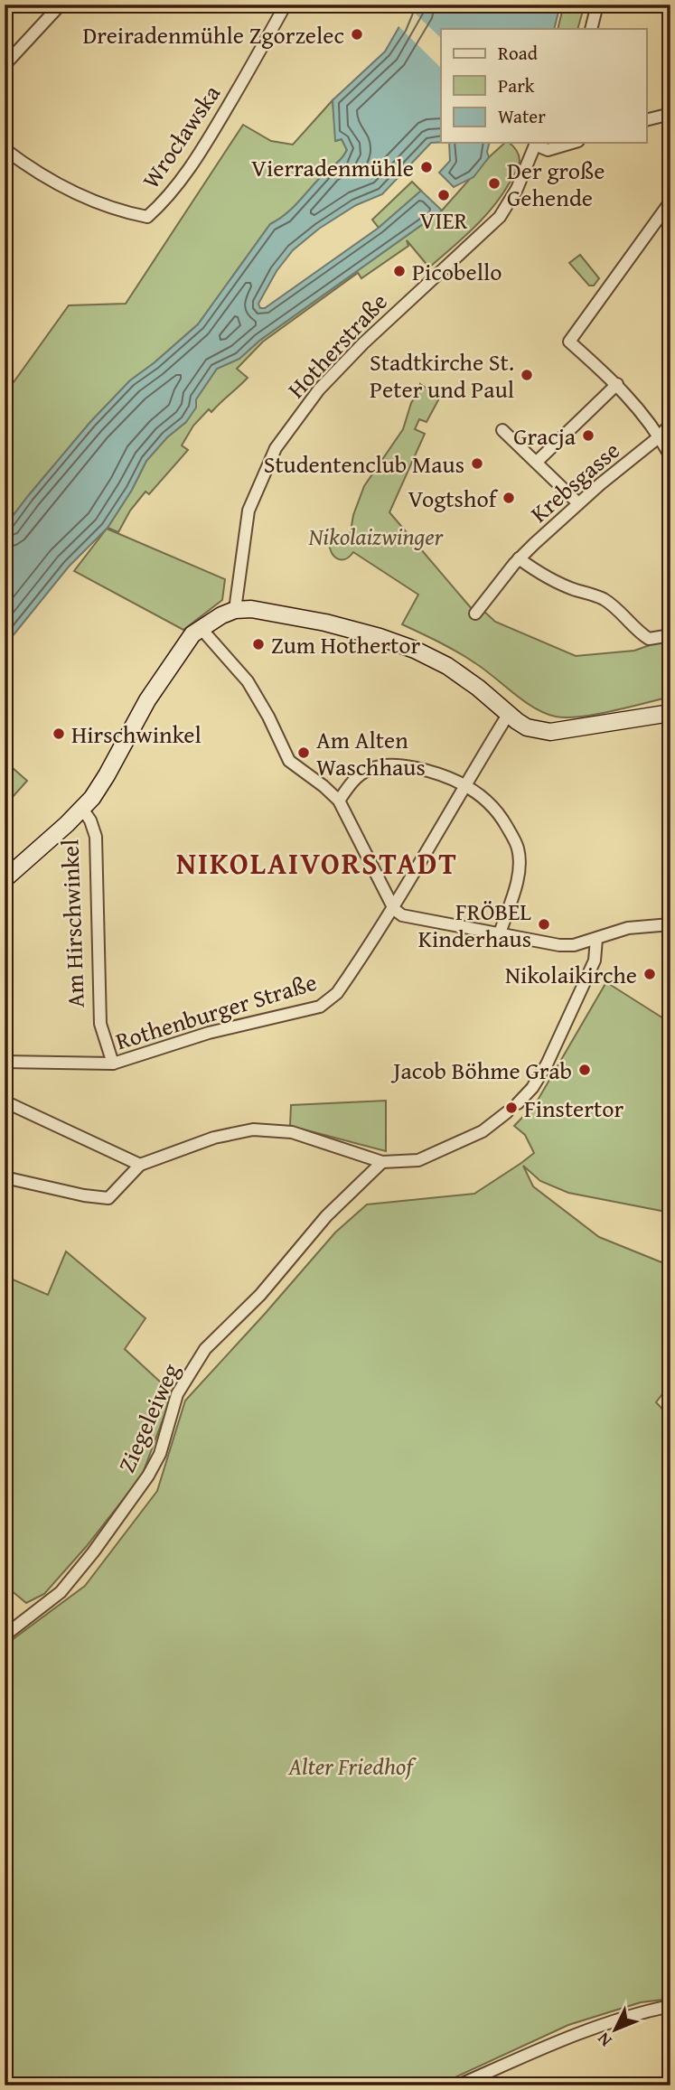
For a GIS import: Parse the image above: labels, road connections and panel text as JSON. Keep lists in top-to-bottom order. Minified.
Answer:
{"streets":{"street":["Wrocławska","Hotherstraße","Krebsgasse","Am Hirschwinkel","Rothenburger Straße","Ziegeleiweg"]},"crossings":[["Am Hirschwinkel","Rothenburger Straße"]],"districts":["NIKOLAIVORSTADT"],"parks":["Nikolaizwinger","Alter Friedhof"],"places":["Dreiradenmühle Zgorzelec","Vierradenmühle","Der große Gehende","VIER","Picobello","Stadtkirche St. Peter und Paul","Gracja","Studentenclub Maus","Vogtshof","Zum Hothertor","Hirschwinkel","Am Alten Waschhaus","FRÖBEL Kinderhaus","Nikolaikirche","Jacob Böhme Grab","Finstertor"],"legend":["Road","Park","Water"],"north":"bottom left"}
